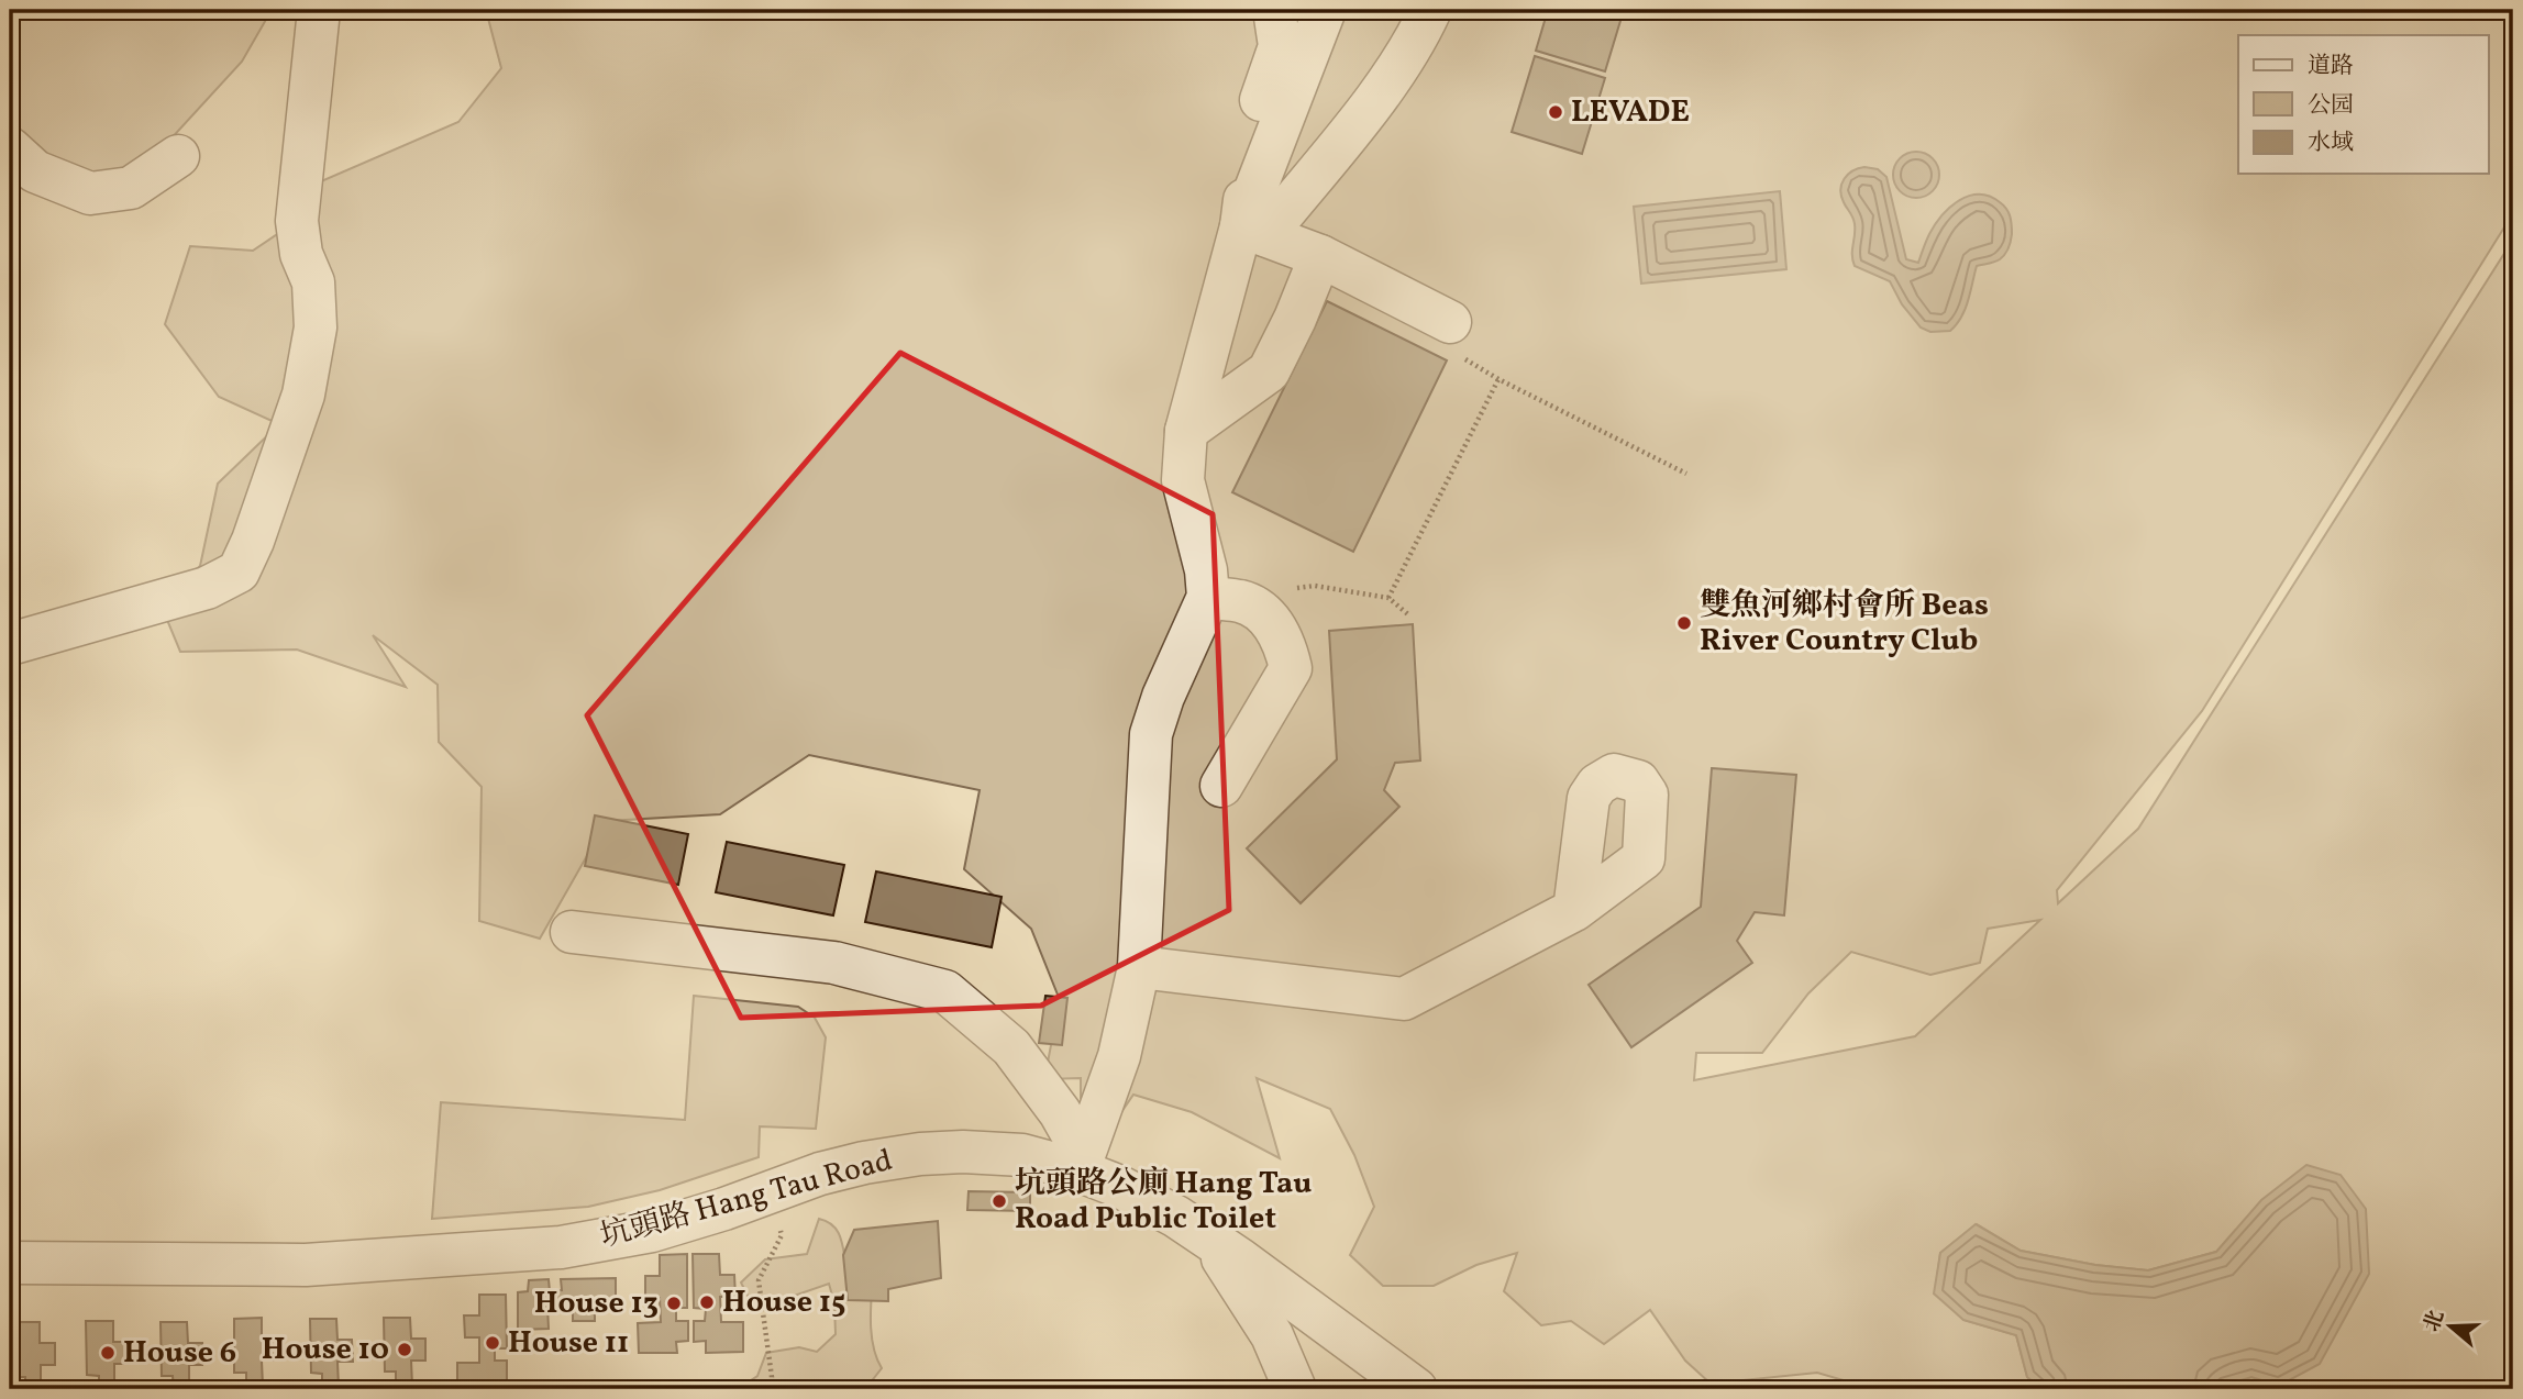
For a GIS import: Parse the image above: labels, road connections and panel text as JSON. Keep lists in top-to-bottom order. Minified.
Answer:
{"streets":{"street":["坑頭路 Hang Tau Road"]},"places":["LEVADE","雙魚河鄉村會所 Beas River Country Club","坑頭路公廁 Hang Tau Road Public Toilet","House 15","House 13","House 11","House 10","House 6"],"legend":["道路","公园","水域"],"north":"left"}
